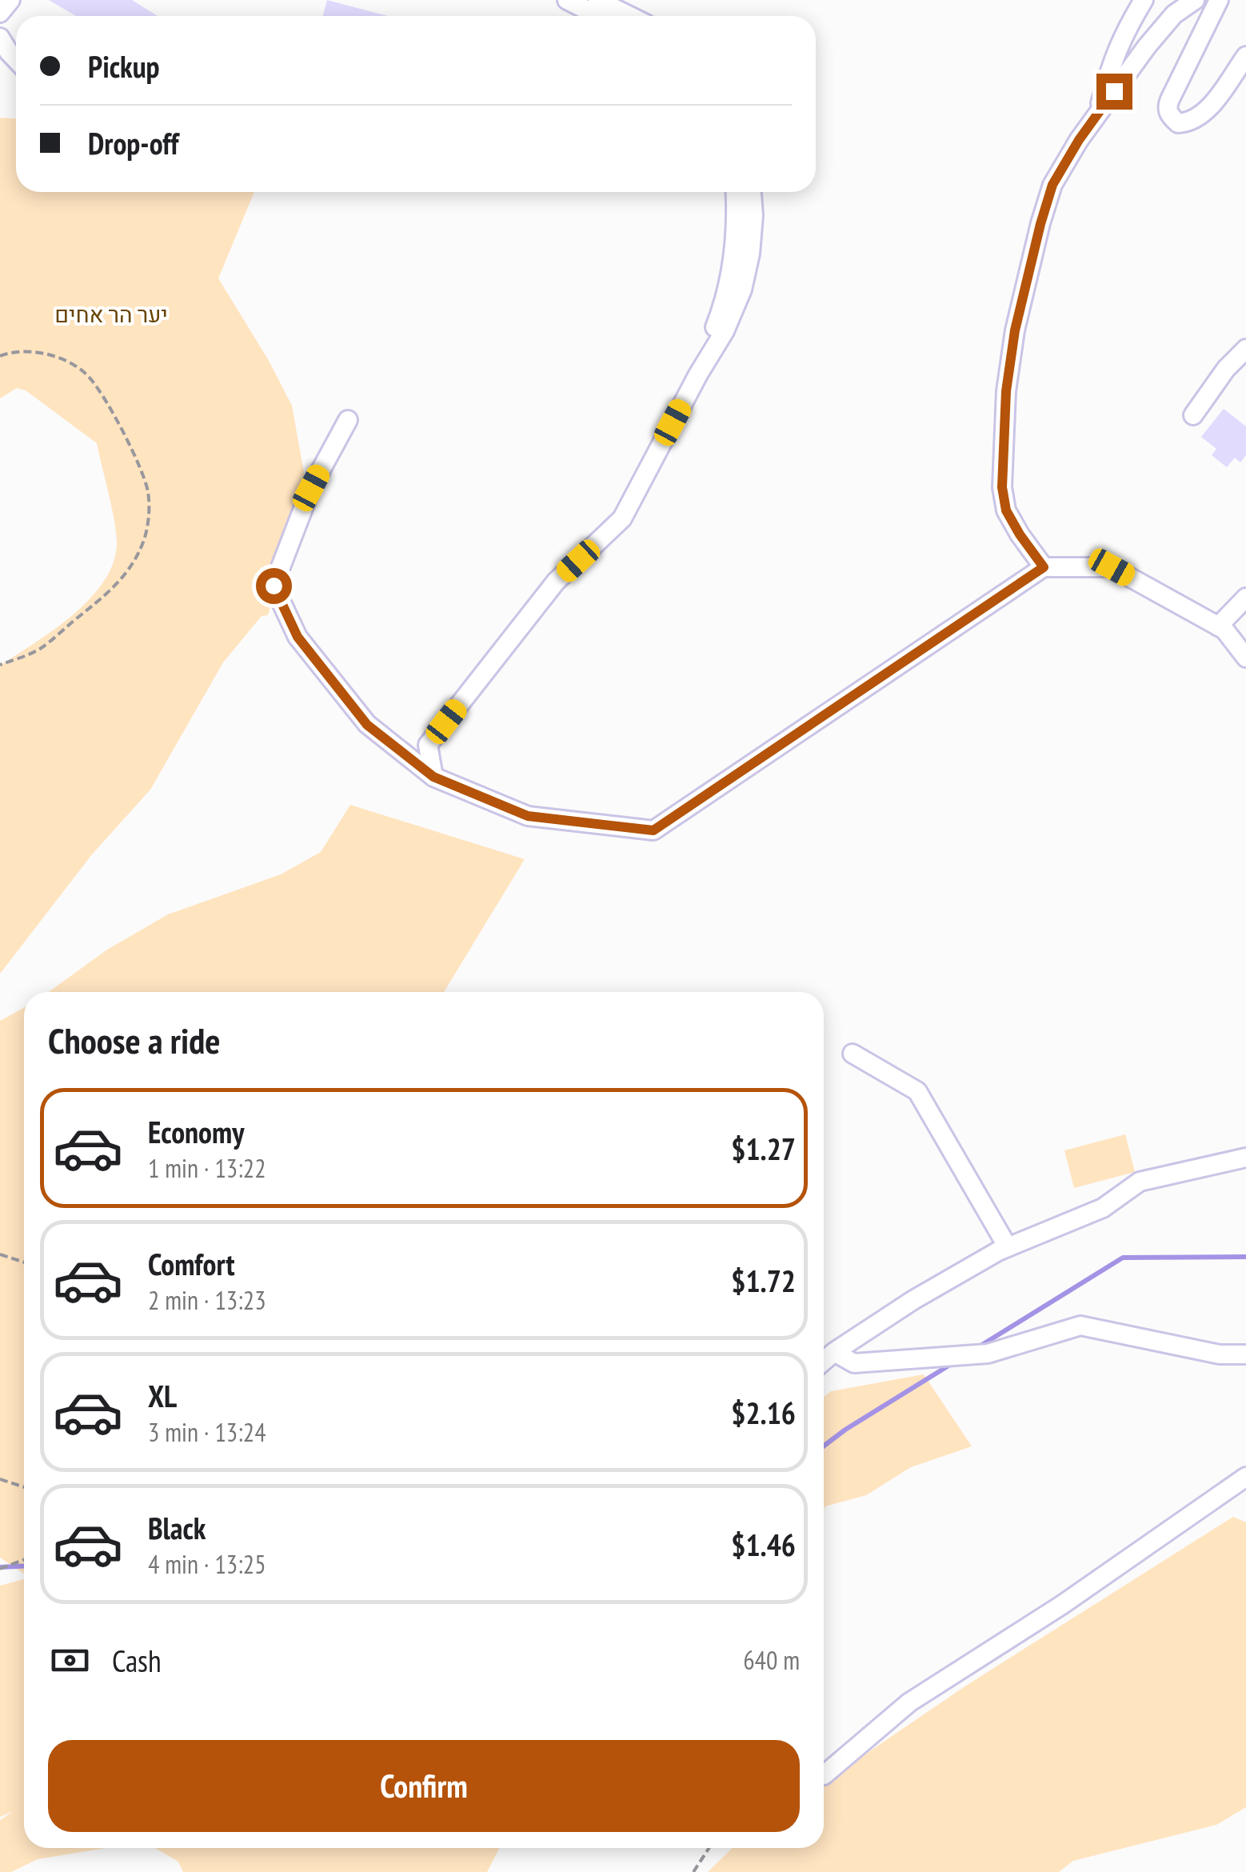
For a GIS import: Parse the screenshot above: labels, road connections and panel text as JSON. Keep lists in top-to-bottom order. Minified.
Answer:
{"parks":["יער הר אחים"],"page":{"banner":["Pickup","Drop-off"],"heading":"Choose a ride","list":[{"name":"Economy","note":"1 min · 13:22","value":"$1.27"},{"name":"Comfort","note":"2 min · 13:23","value":"$1.72"},{"name":"XL","note":"3 min · 13:24","value":"$2.16"},{"name":"Black","note":"4 min · 13:25","value":"$1.46"}],"pay":["Cash","640 m"],"buttons":"Confirm"}}
